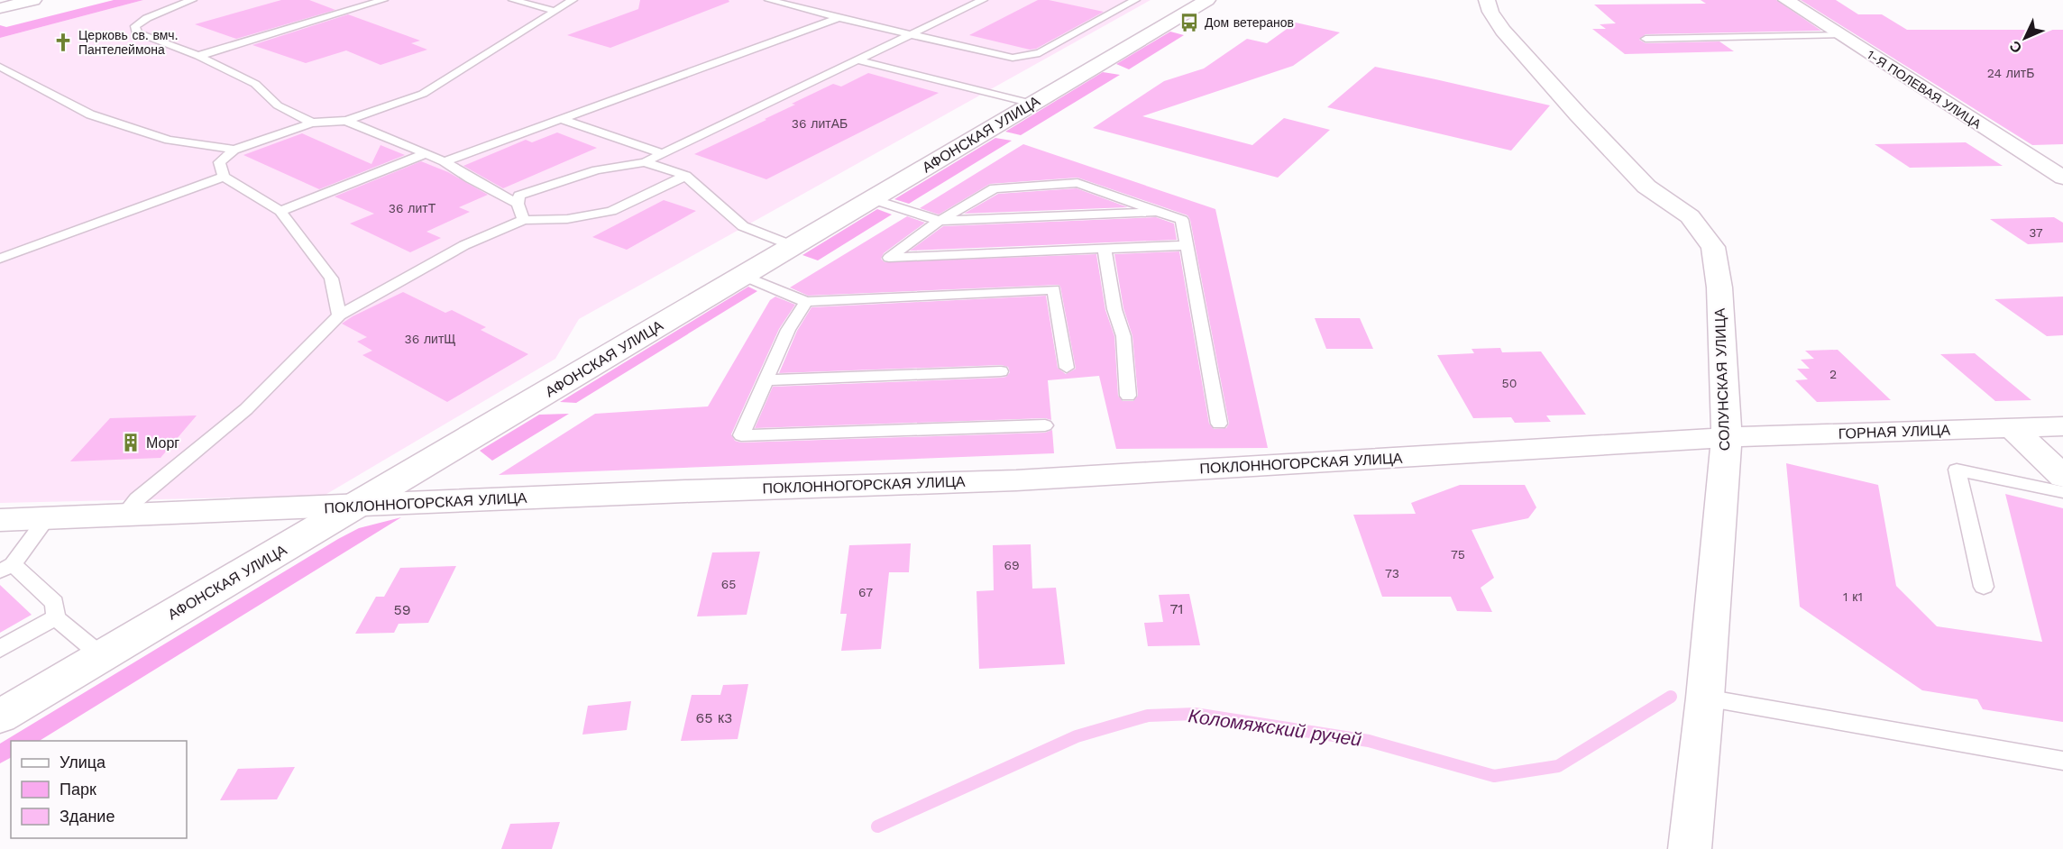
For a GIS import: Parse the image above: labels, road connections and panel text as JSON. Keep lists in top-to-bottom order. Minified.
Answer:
{"streets":{"street":["1-Я ПОЛЕВАЯ УЛИЦА","АФОНСКАЯ УЛИЦА","СОЛУНСКАЯ УЛИЦА","ГОРНАЯ УЛИЦА","ПОКЛОННОГОРСКАЯ УЛИЦА"]},"crossings":[["АФОНСКАЯ УЛИЦА","ПОКЛОННОГОРСКАЯ УЛИЦА"],["СОЛУНСКАЯ УЛИЦА","ГОРНАЯ УЛИЦА"],["СОЛУНСКАЯ УЛИЦА","ПОКЛОННОГОРСКАЯ УЛИЦА"],["ГОРНАЯ УЛИЦА","ПОКЛОННОГОРСКАЯ УЛИЦА"]],"water":["Коломяжский ручей"],"places":{"bus stop":["Дом ветеранов"],"church":["Церковь св. вмч. Пантелеймона"],"building":["Морг"]},"house_numbers":["24 литБ","36 литАБ","36 литТ","37","36 литЩ","2","50","75","69","73","65","67","1 к1","71","59","65 к3"],"legend":["Улица","Парк","Здание"],"north":"bottom left"}
